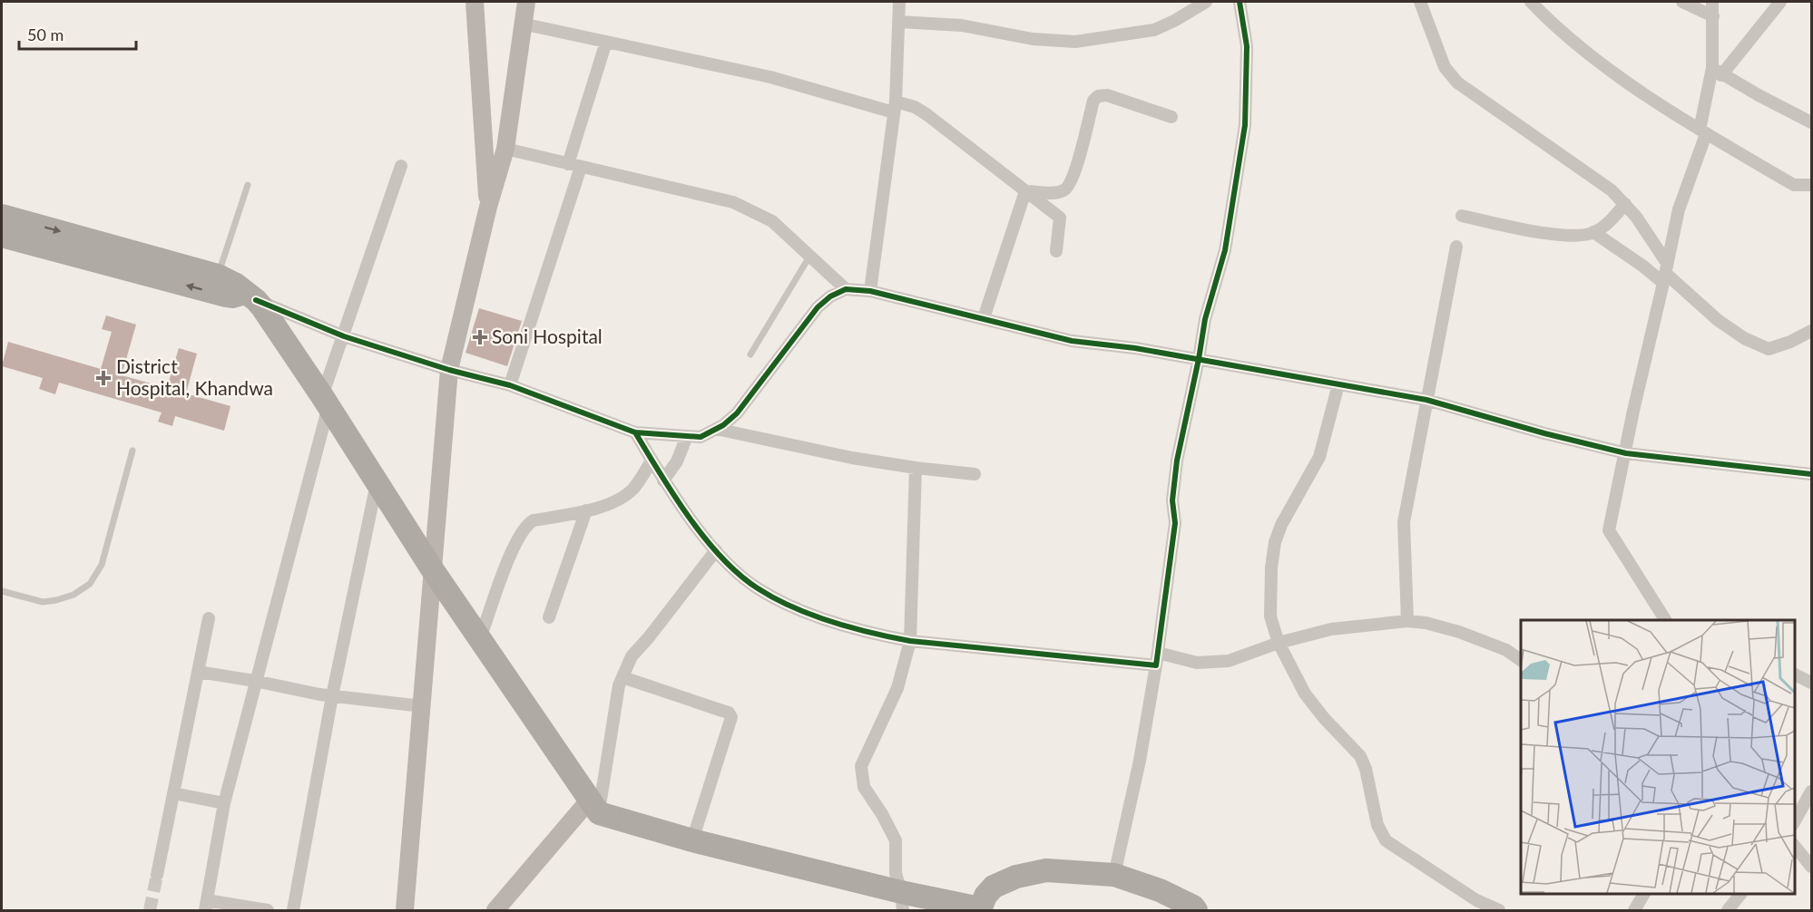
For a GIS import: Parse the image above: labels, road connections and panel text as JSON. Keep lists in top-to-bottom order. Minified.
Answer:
{"places":{"health":["Soni Hospital","District Hospital, Khandwa"]},"scale_bar":"50 m"}
